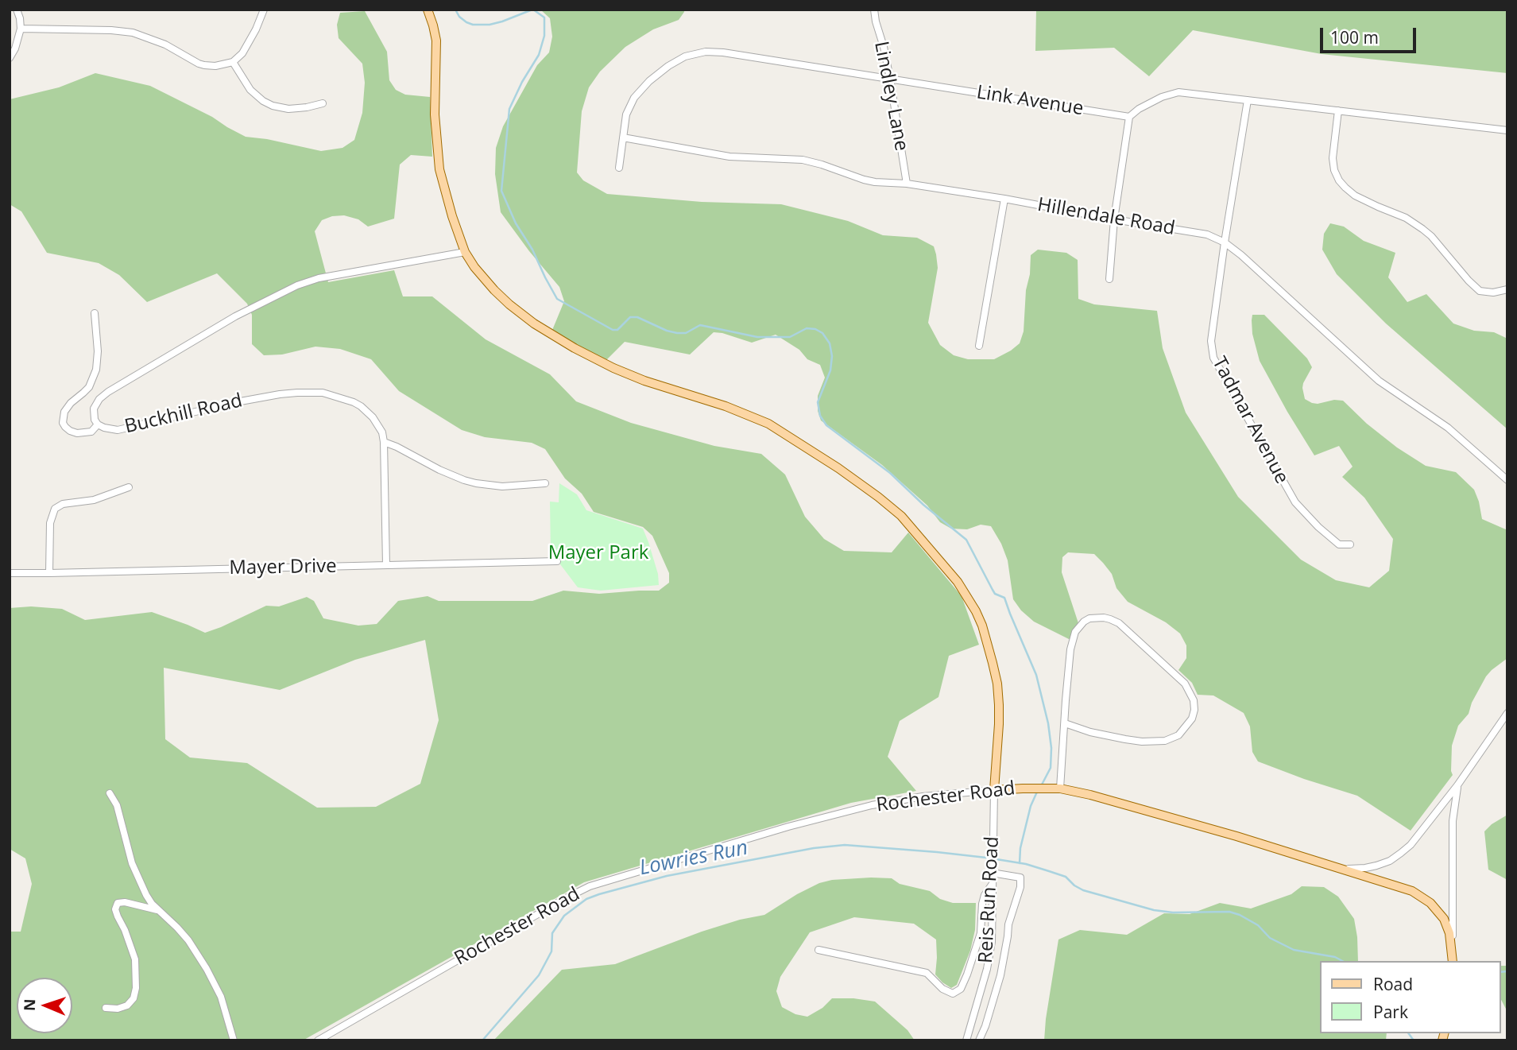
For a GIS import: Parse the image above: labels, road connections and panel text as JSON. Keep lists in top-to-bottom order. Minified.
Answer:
{"streets":{"main road":["Rochester Road"],"street":["Lindley Lane","Link Avenue","Hillendale Road","Buckhill Road","Tadmar Avenue","Mayer Drive","Reis Run Road"]},"crossings":[["Lindley Lane","Link Avenue"],["Lindley Lane","Hillendale Road"],["Link Avenue","Hillendale Road"],["Hillendale Road","Tadmar Avenue"],["Buckhill Road","Mayer Drive"],["Rochester Road","Reis Run Road"]],"water":["Lowries Run"],"parks":["Mayer Park"],"legend":["Road","Park"],"scale_bar":"100 m","north":"left"}
